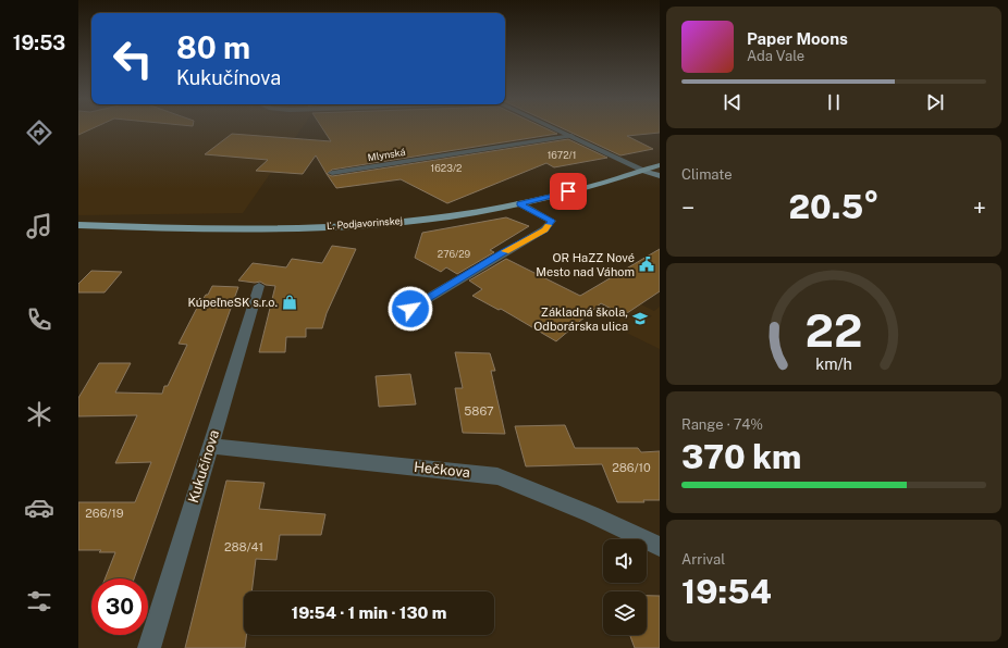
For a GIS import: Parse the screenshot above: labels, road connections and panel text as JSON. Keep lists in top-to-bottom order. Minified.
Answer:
{"streets":{"main road":["Ľ. Podjavorinskej"],"street":["Mlynská","Kukučínova","Hečkova"]},"crossings":[["Kukučínova","Hečkova"]],"places":{"public building":["OR HaZZ Nové Mesto nad Váhom"],"shop":["KúpeľneSK s.r.o."],"school or university":["Základná škola, Odborárska ulica"]},"house_numbers":["1672/1","1623/2","276/29","5867","286/10","266/19","288/41"],"page":{"tabs":"19:53","turn":["80 m","Kukučínova"],"song":["Paper Moons","Ada Vale"],"tile":["Climate",["Range · 74%","370 km"],["Arrival","19:54"]],"heat":["−","20.5°","+"],"limit":"30","trip":"19:54 · 1 min · 130 m","gauge":["22","km/h"]}}
